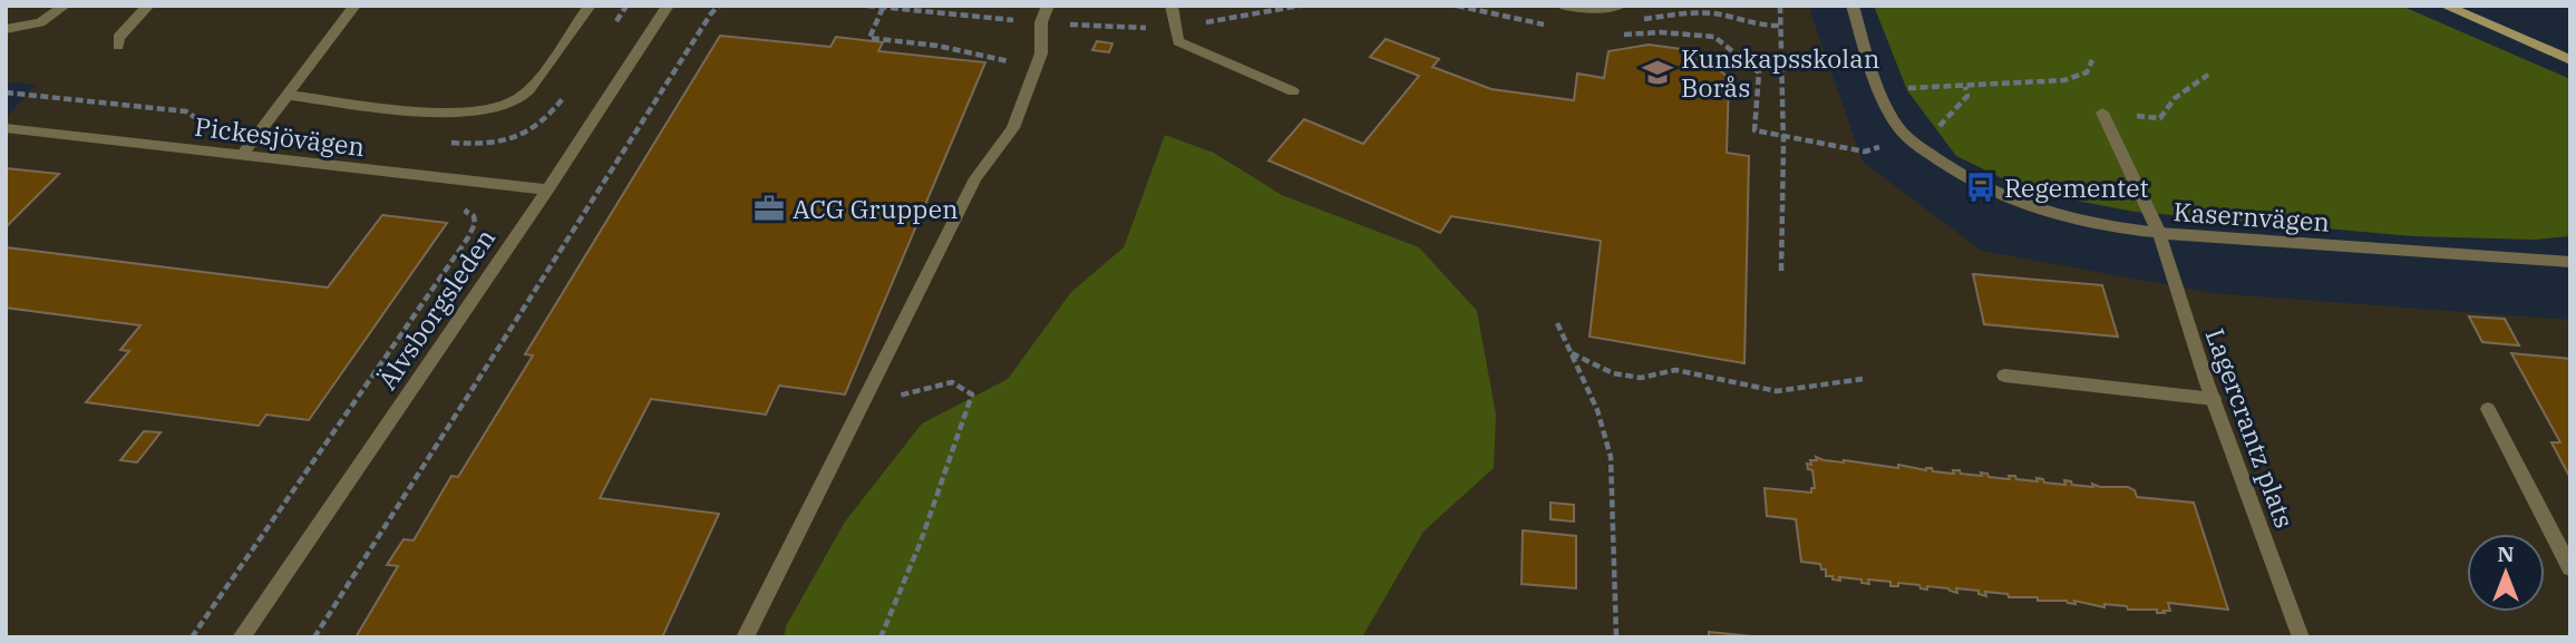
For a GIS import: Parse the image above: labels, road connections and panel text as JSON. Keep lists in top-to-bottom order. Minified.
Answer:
{"streets":{"street":["Pickesjövägen","Kasernvägen","Älvsborgsleden","Lagercrantz plats"]},"crossings":[["Pickesjövägen","Älvsborgsleden"],["Kasernvägen","Lagercrantz plats"]],"places":{"school or university":["Kunskapsskolan Borås"],"bus stop":["Regementet"],"office":["ACG Gruppen"]},"north":"top"}
